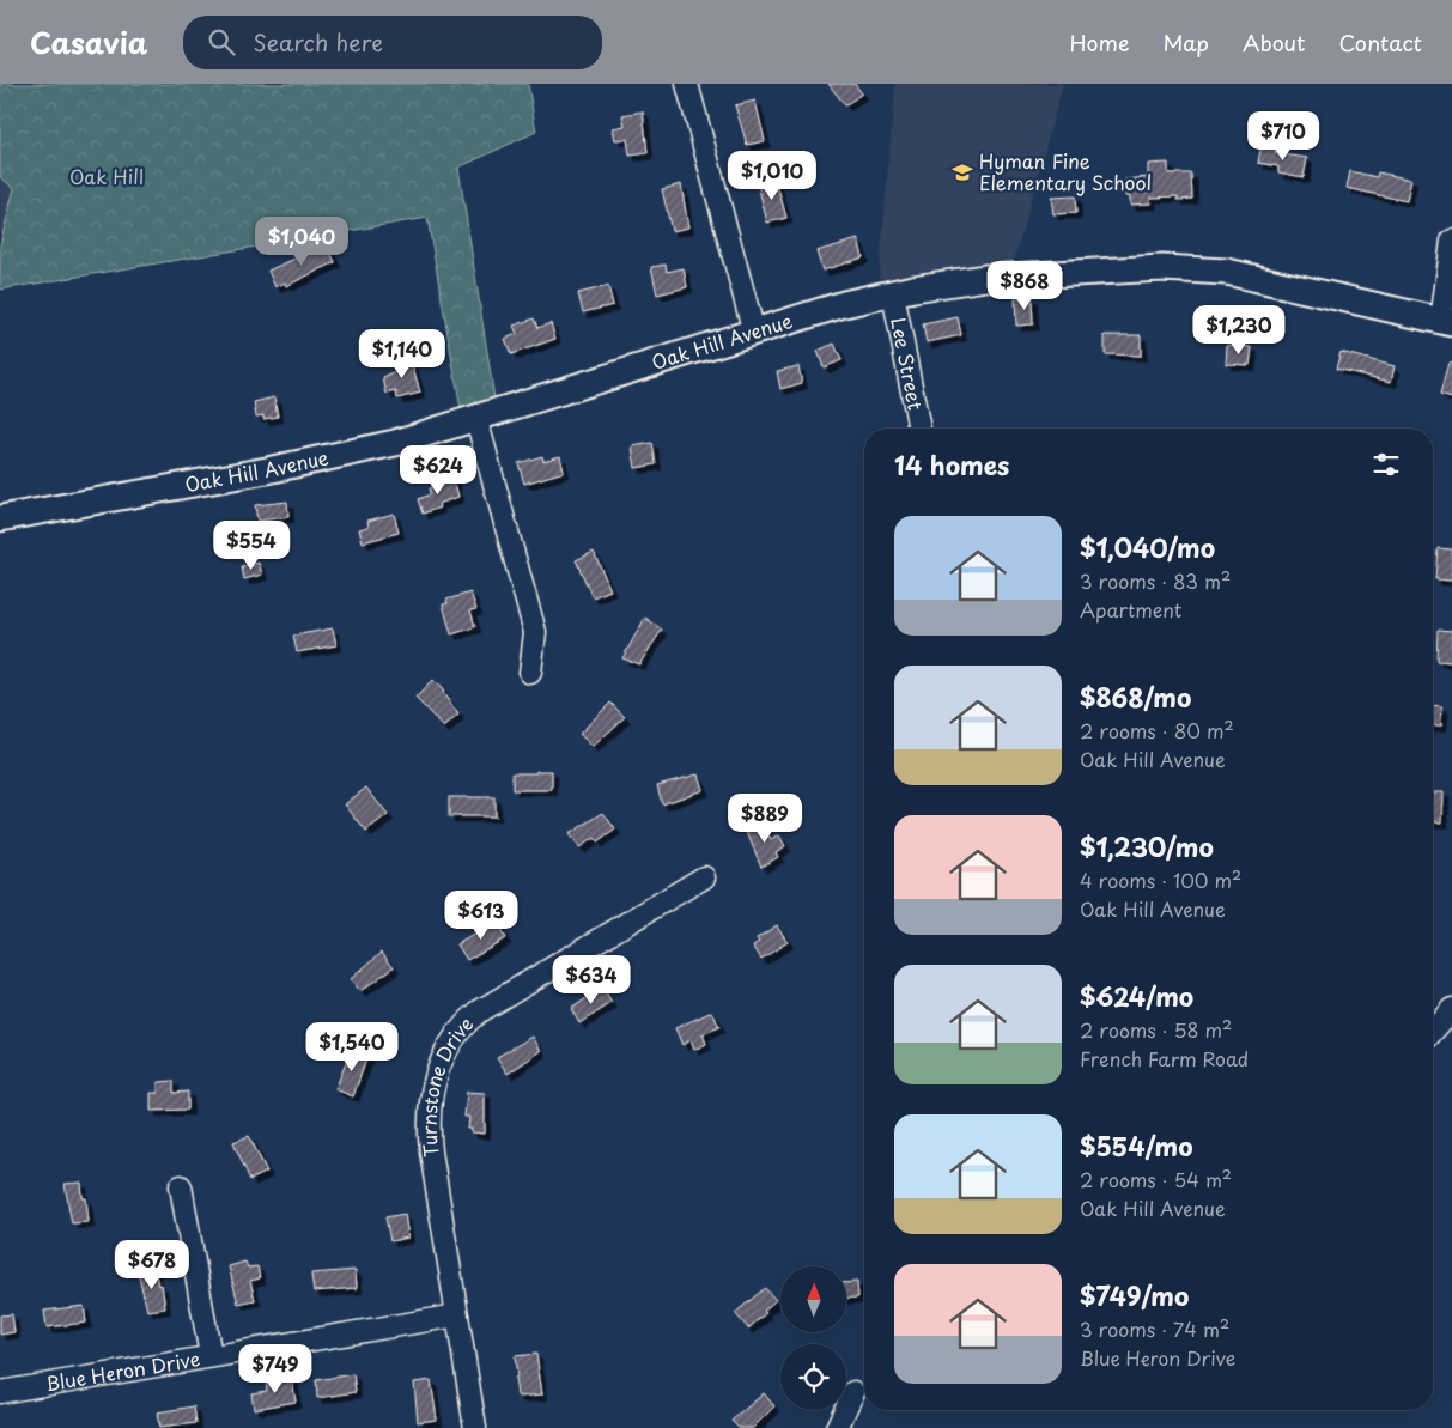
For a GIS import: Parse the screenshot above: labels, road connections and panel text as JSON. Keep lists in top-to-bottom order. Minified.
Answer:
{"streets":{"main road":["Oak Hill Avenue"],"street":["Lee Street","Turnstone Drive","Blue Heron Drive"]},"crossings":[["Oak Hill Avenue","Lee Street"],["Turnstone Drive","Blue Heron Drive"]],"parks":["Oak Hill"],"places":{"school or university":["Hyman Fine Elementary School"]},"north":"top","page":{"header":"Casavia","search":"Search here","nav":["Home","Map","About","Contact"],"price":["$710","$1,010","$1,040","$868","$1,230","$1,140","$624","$554","$889","$613","$634","$1,540","$678","$749"],"heading":"14 homes","list":[{"name":"$1,040/mo","note":"3 rooms · 83 m² · Apartment"},{"name":"$868/mo","note":"2 rooms · 80 m² · Oak Hill Avenue"},{"name":"$1,230/mo","note":"4 rooms · 100 m² · Oak Hill Avenue"},{"name":"$624/mo","note":"2 rooms · 58 m² · French Farm Road"},{"name":"$554/mo","note":"2 rooms · 54 m² · Oak Hill Avenue"},{"name":"$749/mo","note":"3 rooms · 74 m² · Blue Heron Drive"}]}}
